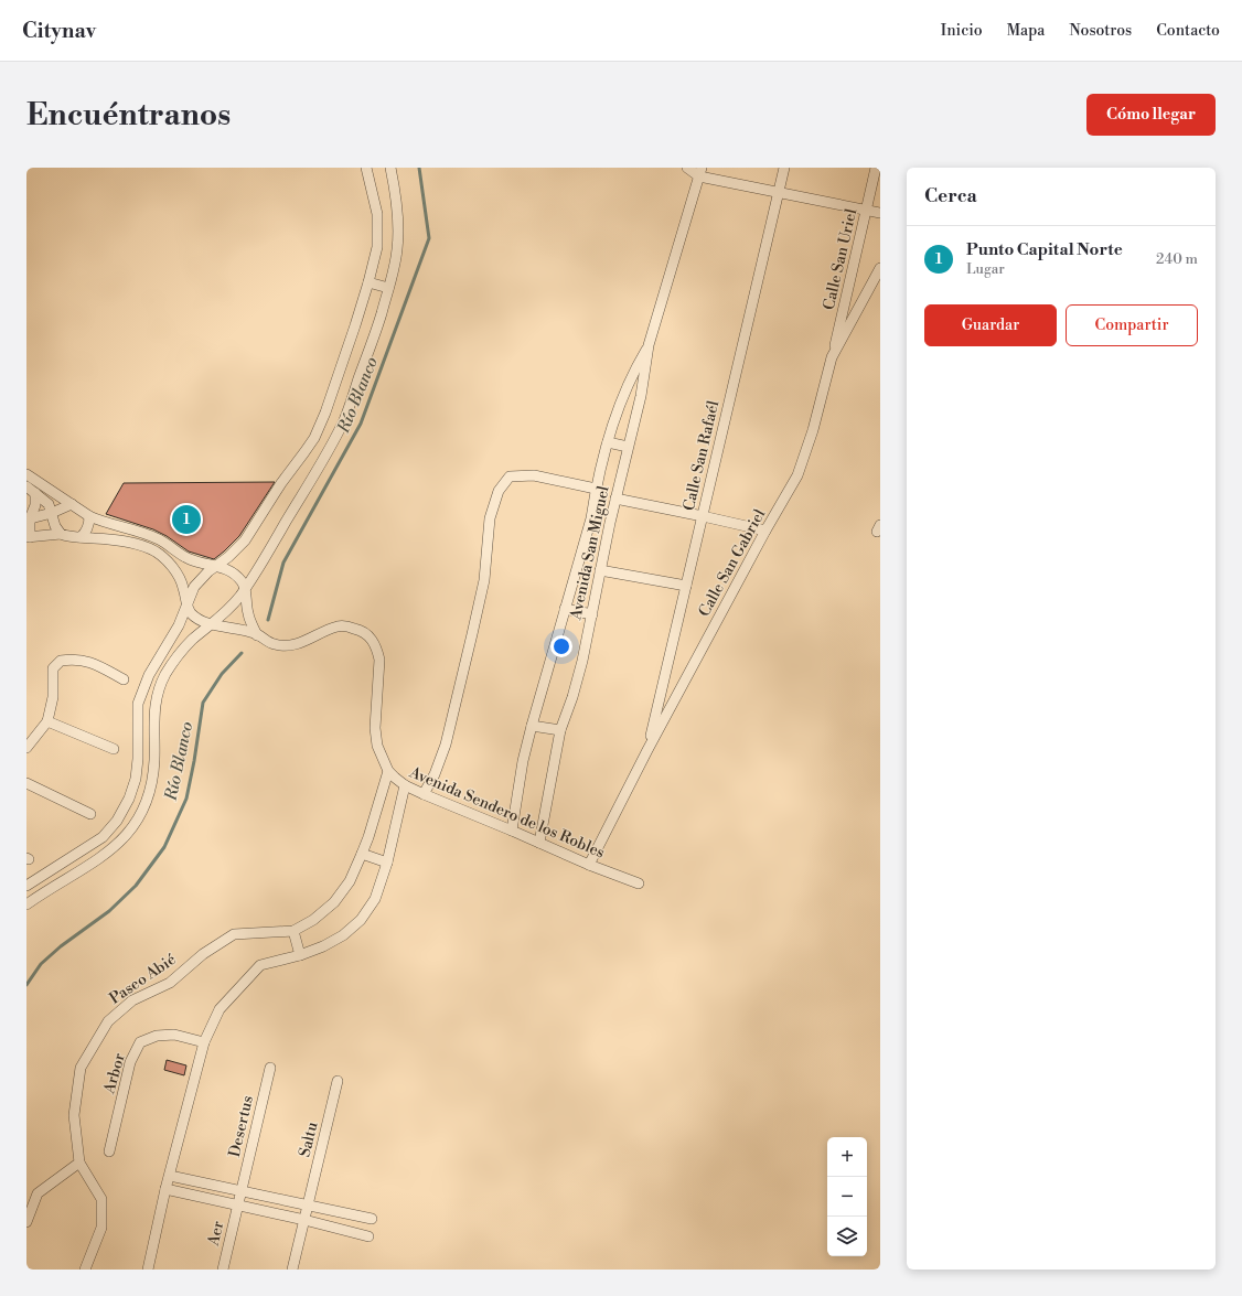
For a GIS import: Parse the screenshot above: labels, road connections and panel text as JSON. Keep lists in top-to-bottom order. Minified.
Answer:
{"streets":{"street":["Calle San Uriel","Calle San Rafaél","Avenida San Miguel","Calle San Gabriel","Avenida Sendero de los Robles","Paseo Abié","Arbor","Desertus","Saltu","Aer"]},"crossings":[["Calle San Uriel","Calle San Gabriel"],["Calle San Rafaél","Calle San Gabriel"],["Avenida San Miguel","Avenida Sendero de los Robles"],["Calle San Gabriel","Avenida Sendero de los Robles"],["Avenida Sendero de los Robles","Paseo Abié"],["Desertus","Aer"]],"water":["Río Blanco"],"page":{"header":"Citynav","nav":["Inicio","Mapa","Nosotros","Contacto"],"buttons":["Cómo llegar",["Guardar","Compartir"]],"title":"Encuéntranos","heading":"Cerca","list":[{"mark":"1","name":"Punto Capital Norte","note":"Lugar","value":"240 m"}],"pins":"1","map_buttons":["+","−"]}}
